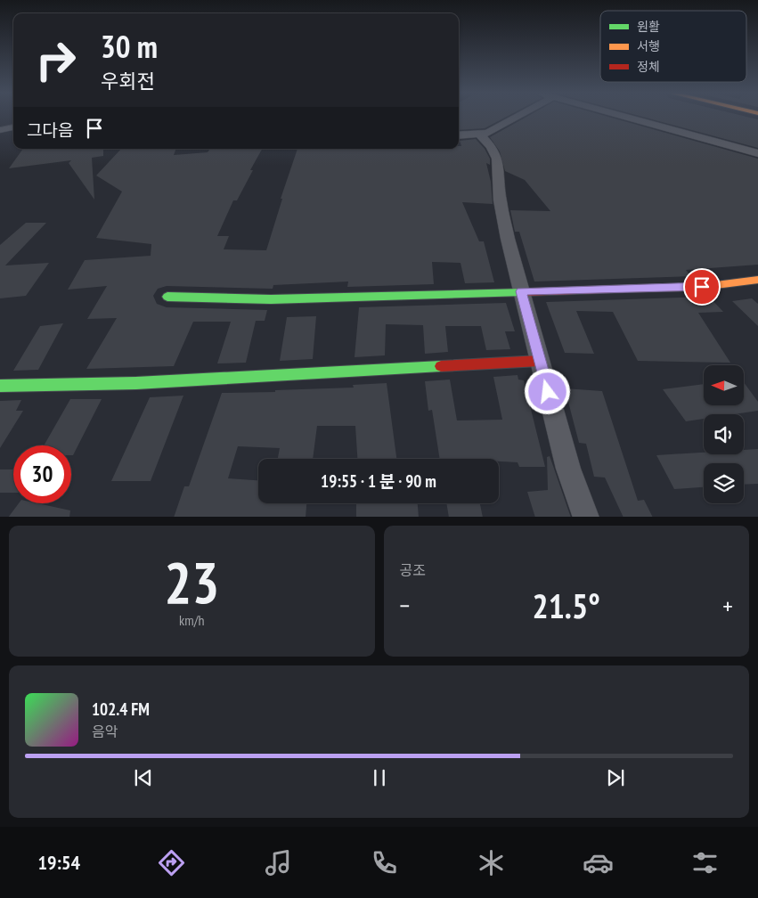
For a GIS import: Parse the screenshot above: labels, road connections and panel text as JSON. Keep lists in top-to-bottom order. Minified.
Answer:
{"legend":["원활","서행","정체"],"north":"left","page":{"turn":["30 m","우회전"],"then":"그다음","limit":"30","trip":"19:55 · 1 분 · 90 m","tile":[["23","km/h"],"공조"],"heat":["−","21.5°","+"],"song":["102.4 FM","음악"],"tabs":"19:54"}}
